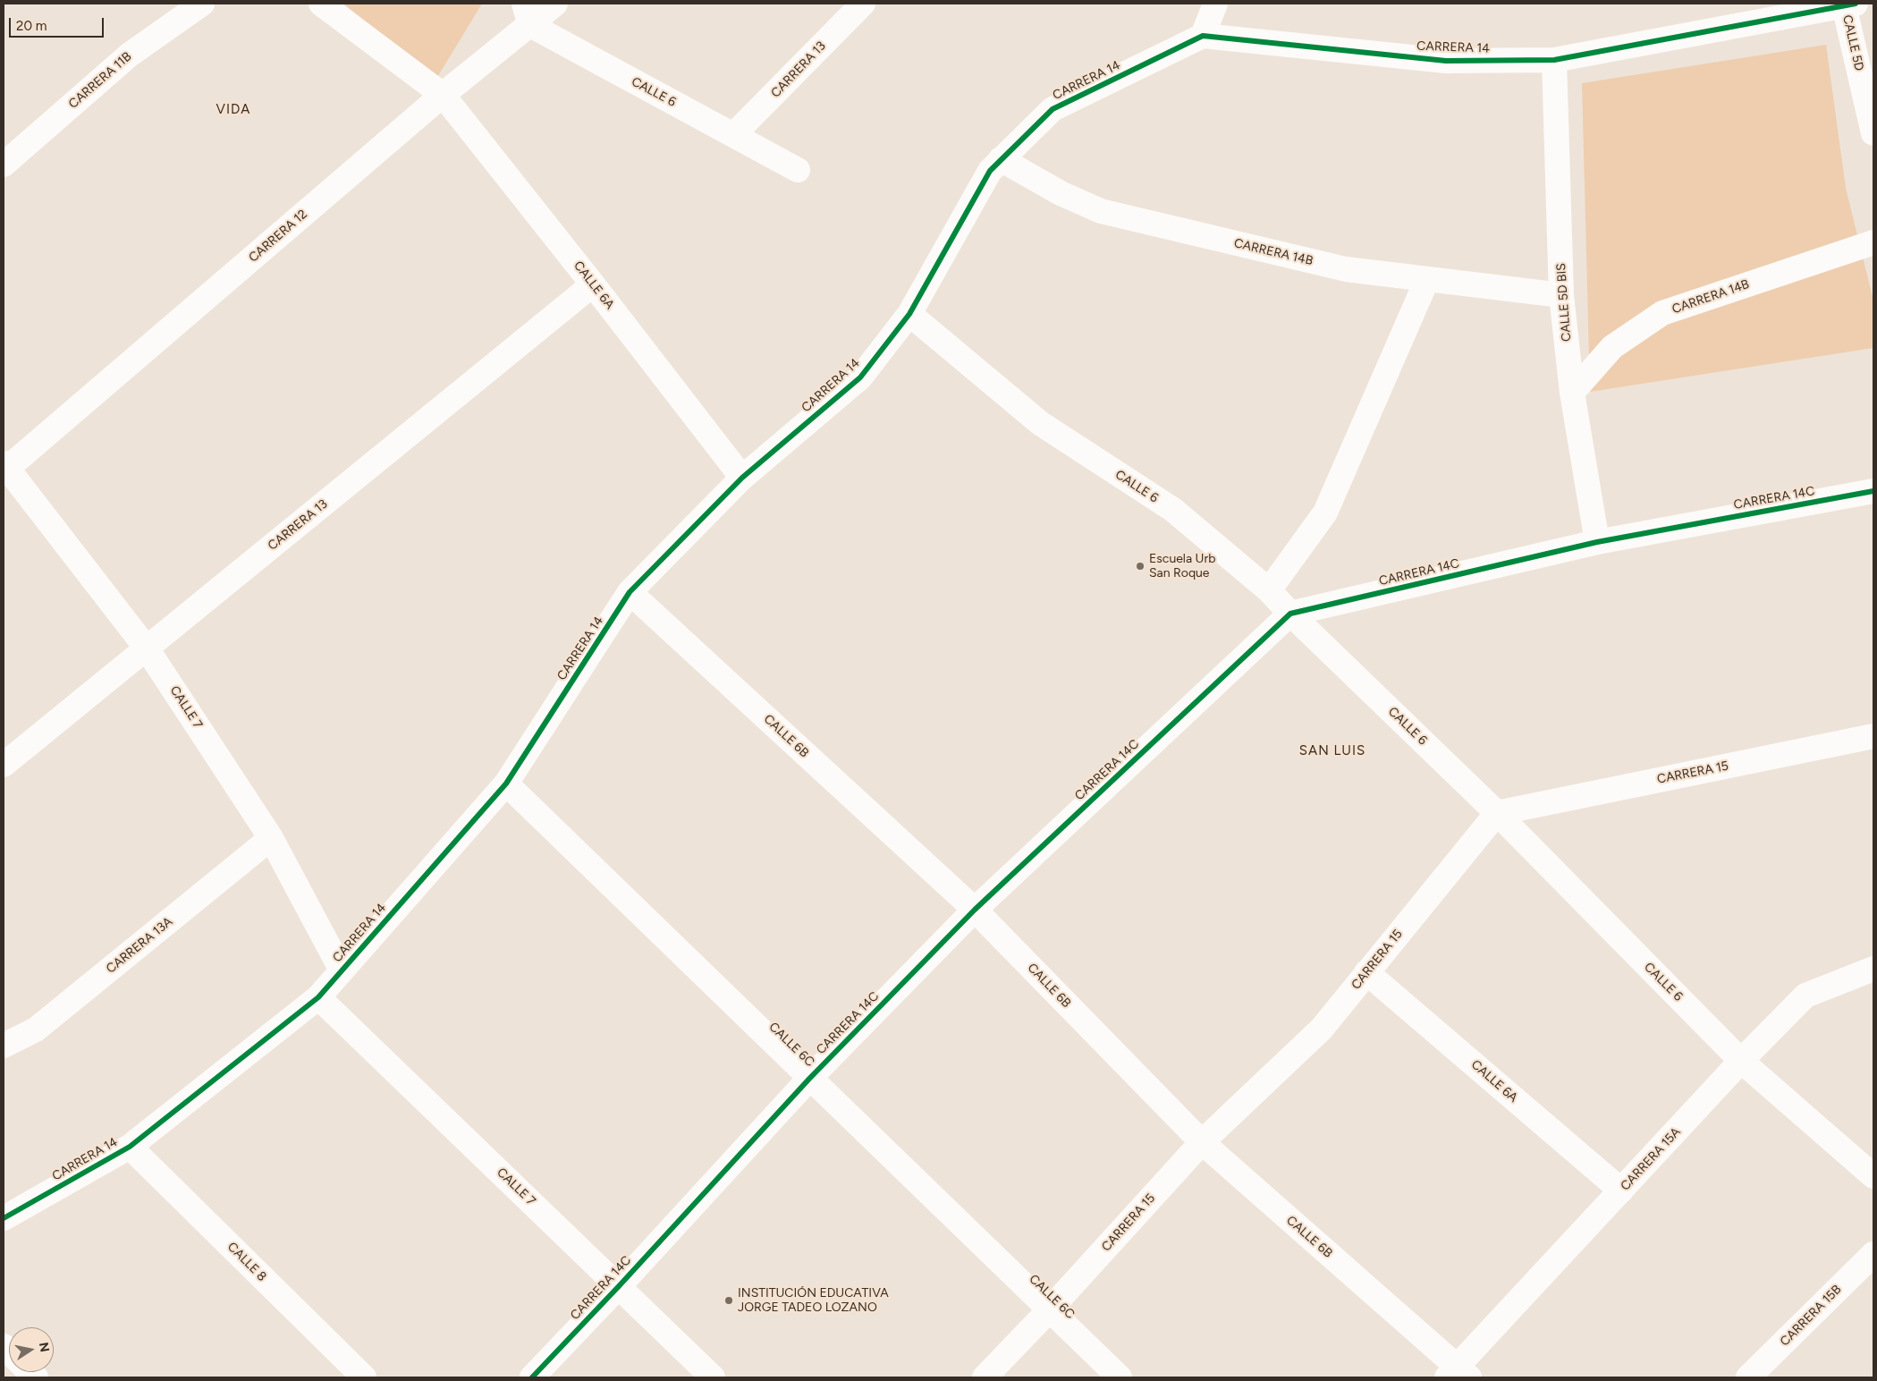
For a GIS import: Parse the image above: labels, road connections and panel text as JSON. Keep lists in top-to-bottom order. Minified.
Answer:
{"streets":{"street":["CALLE 5D","CARRERA 14","CARRERA 13","CARRERA 11B","CALLE 6","CARRERA 12","CARRERA 14B","CALLE 6A","CALLE 5D BIS","CARRERA 14C","CALLE 7","CALLE 6B","CARRERA 15","CARRERA 13A","CALLE 6C","CARRERA 15A","CALLE 8","CARRERA 15B"]},"crossings":[["CALLE 5D","CARRERA 14"],["CARRERA 14","CALLE 6"],["CARRERA 14","CARRERA 14B"],["CARRERA 14","CALLE 6A"],["CARRERA 14","CALLE 5D BIS"],["CARRERA 14","CALLE 7"],["CARRERA 14","CALLE 6B"],["CARRERA 14","CALLE 6C"],["CARRERA 14","CALLE 8"],["CARRERA 13","CALLE 6"],["CARRERA 13","CALLE 6A"],["CARRERA 13","CALLE 7"],["CALLE 6","CARRERA 12"],["CALLE 6","CARRERA 14C"],["CALLE 6","CARRERA 15"],["CALLE 6","CARRERA 15A"],["CARRERA 12","CALLE 6A"],["CARRERA 12","CALLE 7"],["CARRERA 14B","CALLE 5D BIS"],["CALLE 6A","CARRERA 15"],["CALLE 6A","CARRERA 15A"],["CALLE 5D BIS","CARRERA 14C"],["CARRERA 14C","CALLE 7"],["CARRERA 14C","CALLE 6B"],["CARRERA 14C","CALLE 6C"],["CALLE 7","CARRERA 13A"],["CALLE 6B","CARRERA 15"],["CALLE 6B","CARRERA 15A"],["CARRERA 15","CALLE 6C"]],"districts":["VIDA","SAN LUIS"],"places":["Escuela Urb San Roque","INSTITUCIÓN EDUCATIVA JORGE TADEO LOZANO"],"scale_bar":"20 m","north":"right"}
